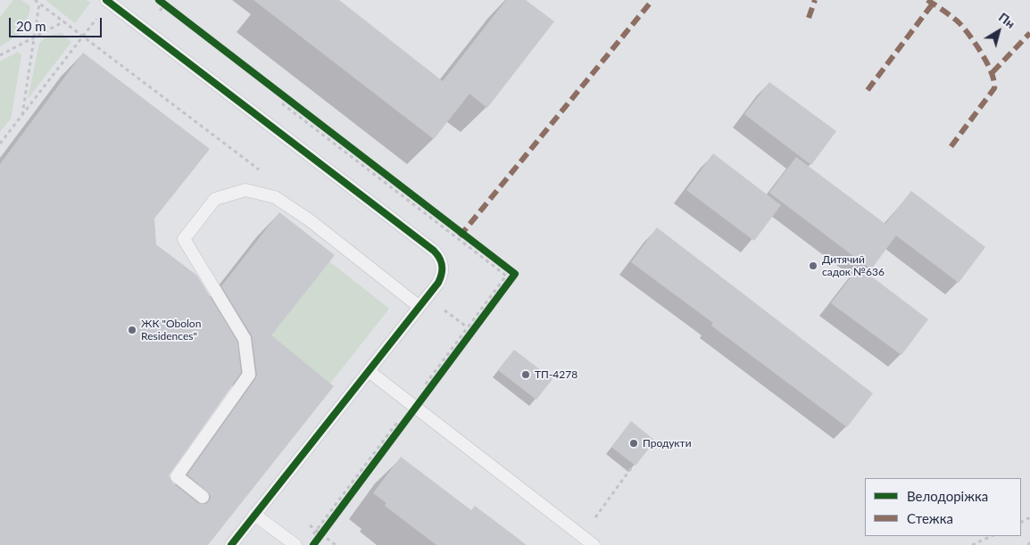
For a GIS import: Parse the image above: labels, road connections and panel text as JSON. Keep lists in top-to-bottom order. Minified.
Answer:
{"places":["Дитячий садок №636","ЖК \"Obolon Residences\"","ТП-4278","Продукти"],"legend":["Велодоріжка","Стежка"],"scale_bar":"20 m","north":"top right"}
